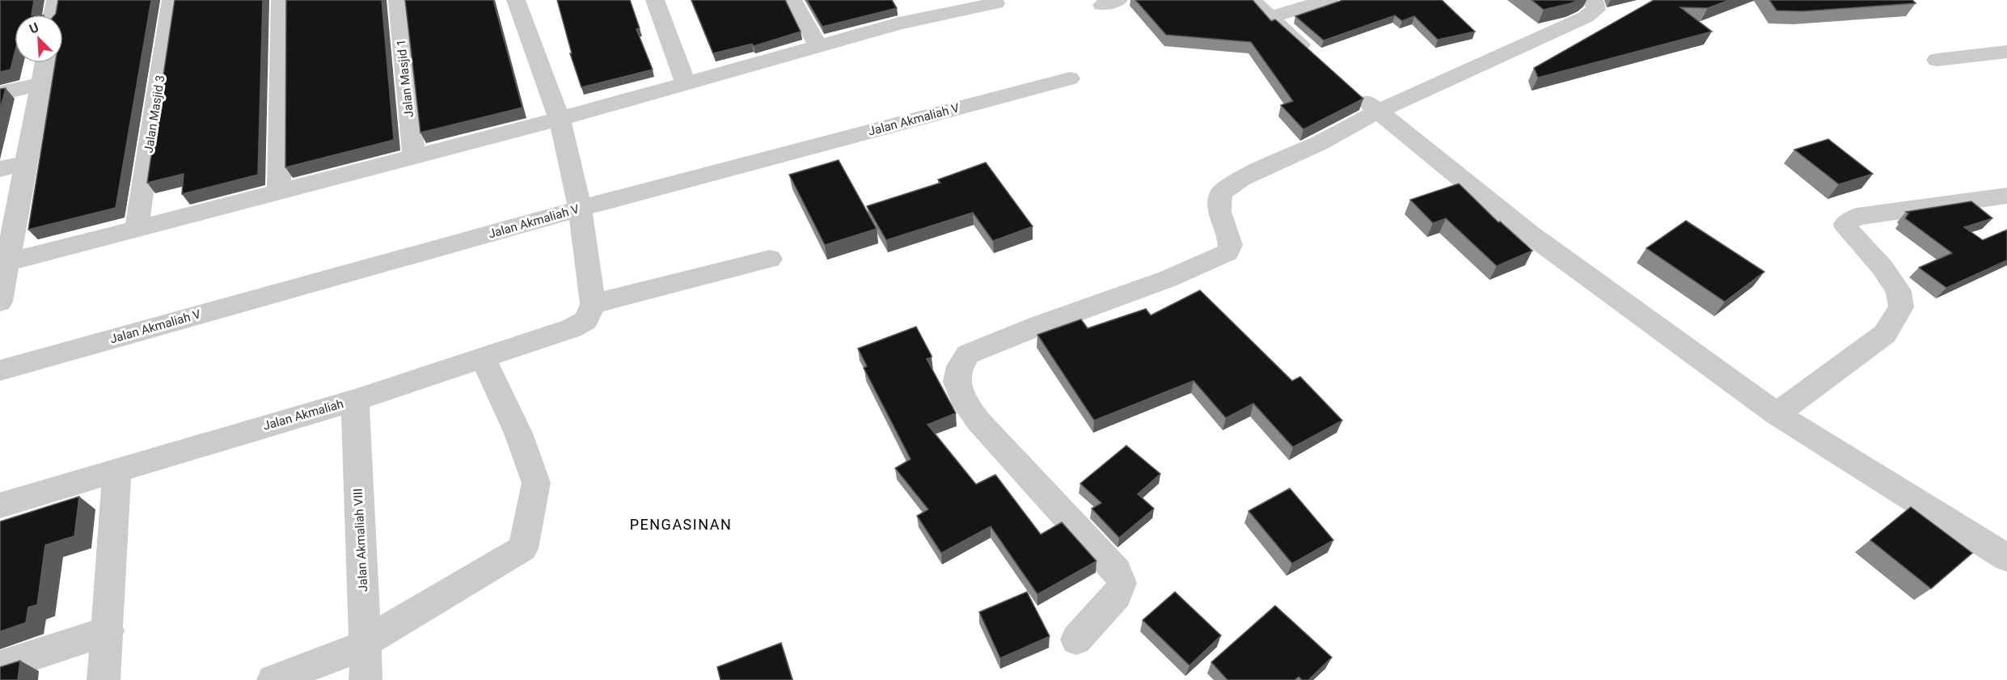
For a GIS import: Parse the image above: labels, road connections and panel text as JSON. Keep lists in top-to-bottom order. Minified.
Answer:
{"streets":{"street":["Jalan Masjid 1","Jalan Masjid 3","Jalan Akmaliah V","Jalan Akmaliah","Jalan Akmaliah VIII"]},"crossings":[["Jalan Akmaliah","Jalan Akmaliah VIII"]],"districts":["PENGASINAN"],"north":"top left"}
